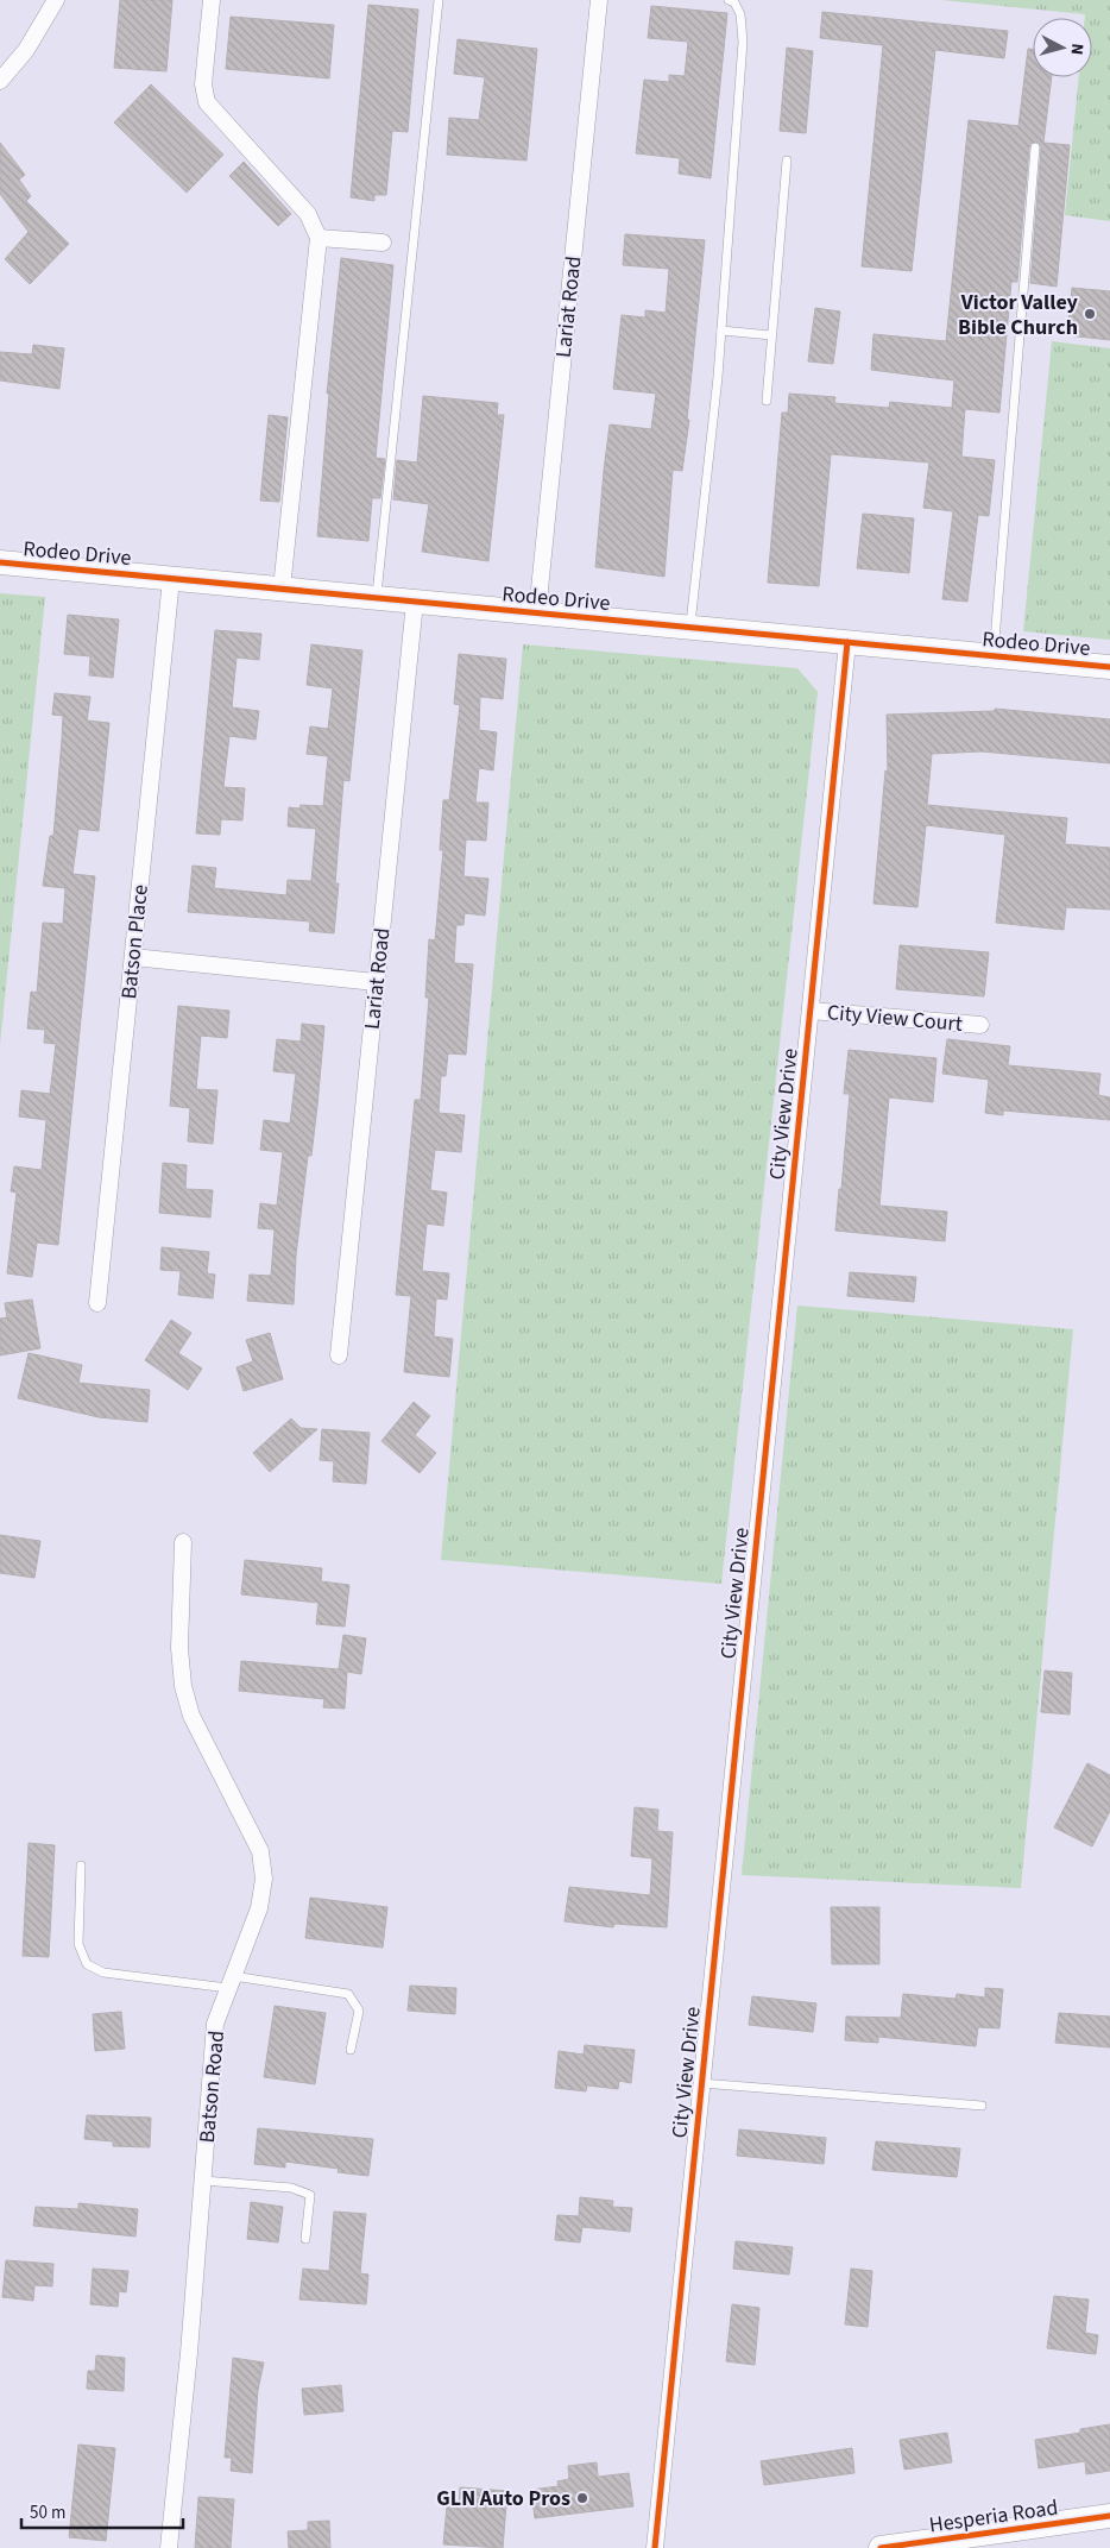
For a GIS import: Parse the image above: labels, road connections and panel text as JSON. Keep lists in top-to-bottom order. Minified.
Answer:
{"streets":{"street":["Lariat Road","Rodeo Drive","Batson Place","City View Court","City View Drive","Batson Road","Hesperia Road"]},"crossings":[["Lariat Road","Rodeo Drive"],["Rodeo Drive","Batson Place"],["Rodeo Drive","City View Drive"],["City View Court","City View Drive"]],"places":["Victor Valley Bible Church","GLN Auto Pros"],"scale_bar":"50 m","north":"right"}
